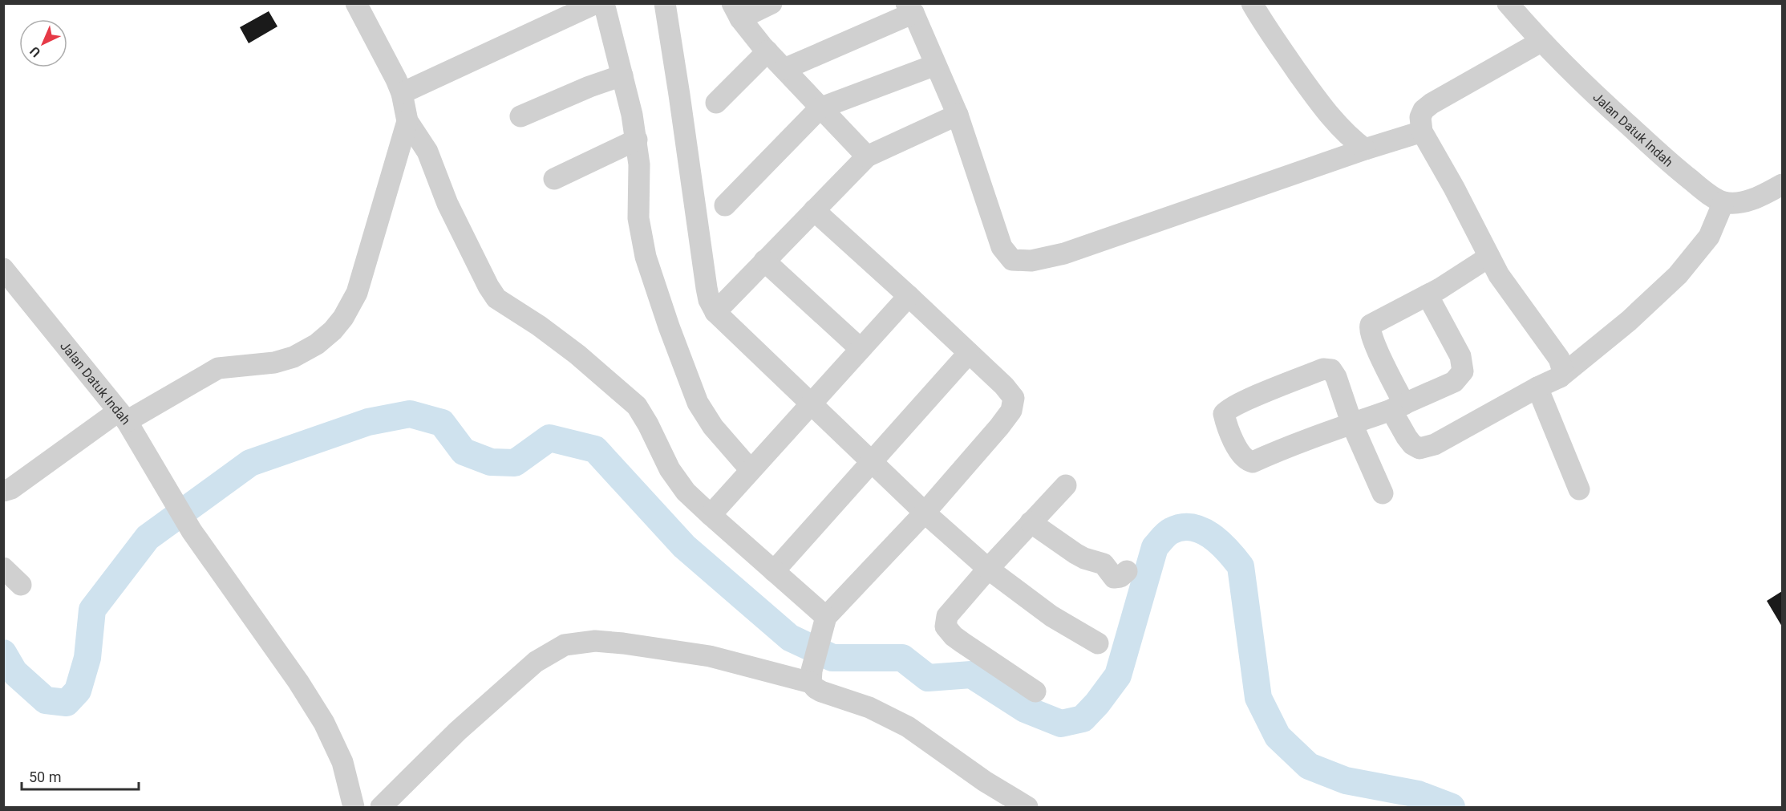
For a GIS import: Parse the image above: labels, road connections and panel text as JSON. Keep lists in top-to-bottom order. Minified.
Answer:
{"streets":{"street":["Jalan Datuk Indah"]},"scale_bar":"50 m","north":"bottom left"}
